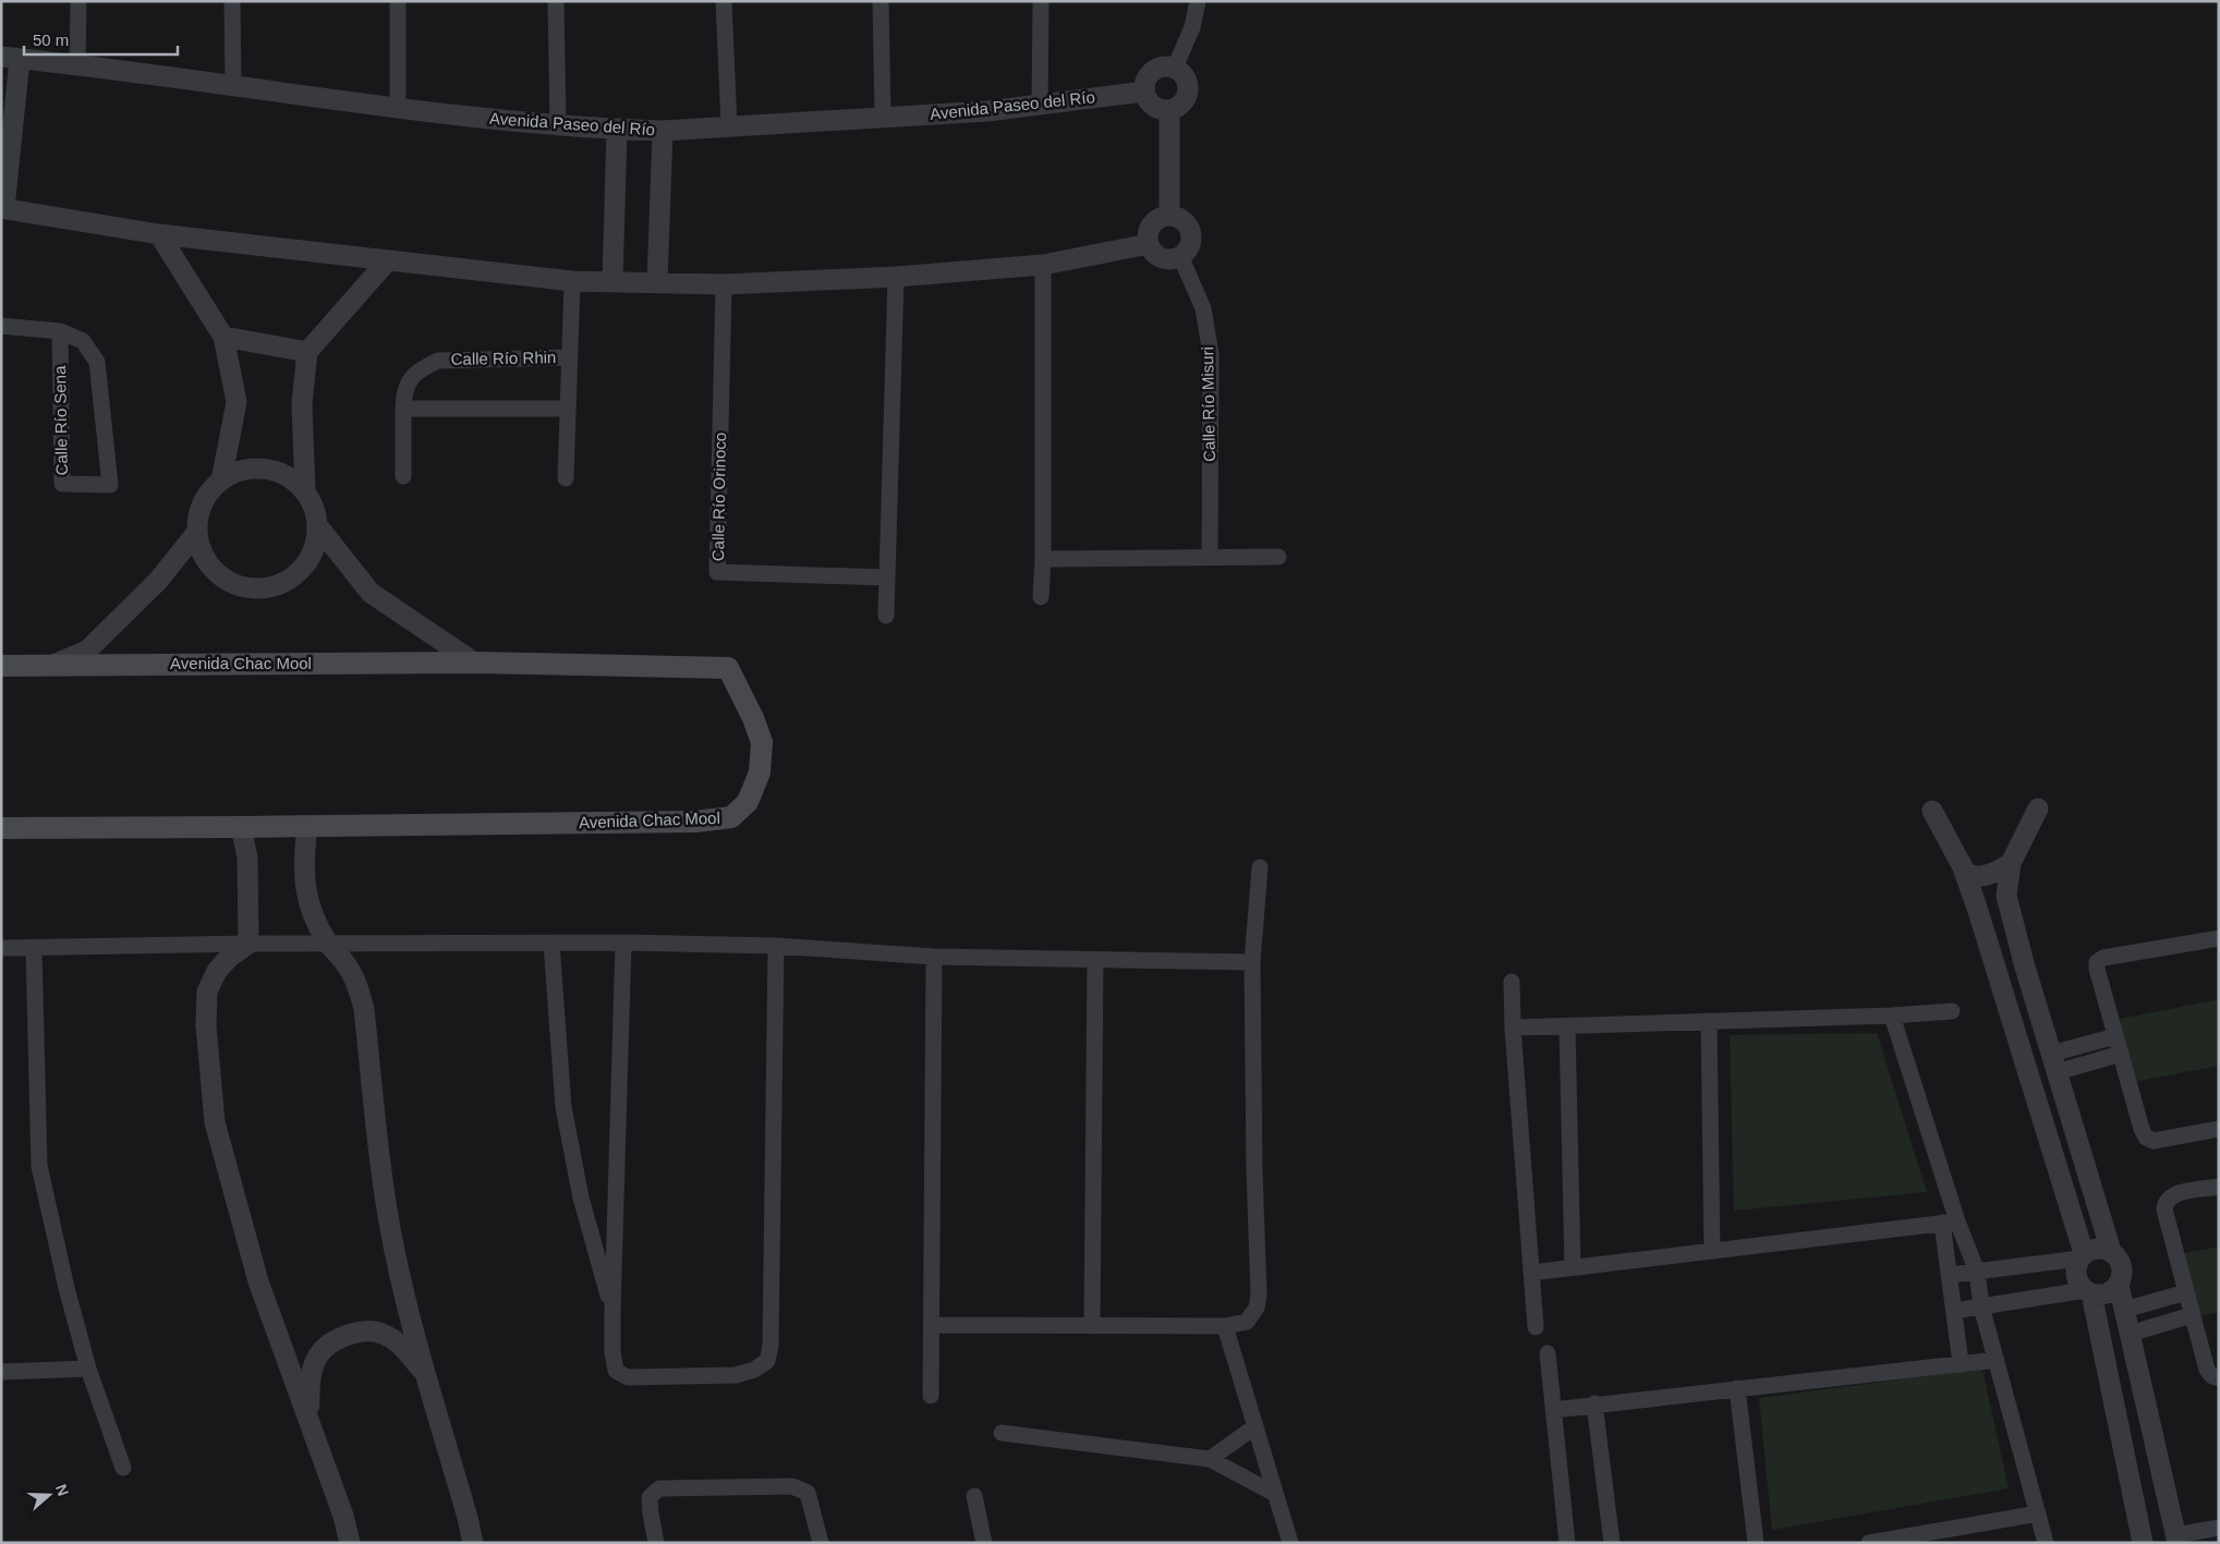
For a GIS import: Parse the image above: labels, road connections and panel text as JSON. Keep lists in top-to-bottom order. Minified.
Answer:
{"streets":{"main road":["Avenida Chac Mool"],"street":["Avenida Paseo del Río","Calle Río Rhin","Calle Río Misuri","Calle Río Sena","Calle Río Orinoco"]},"scale_bar":"50 m","north":"right"}
